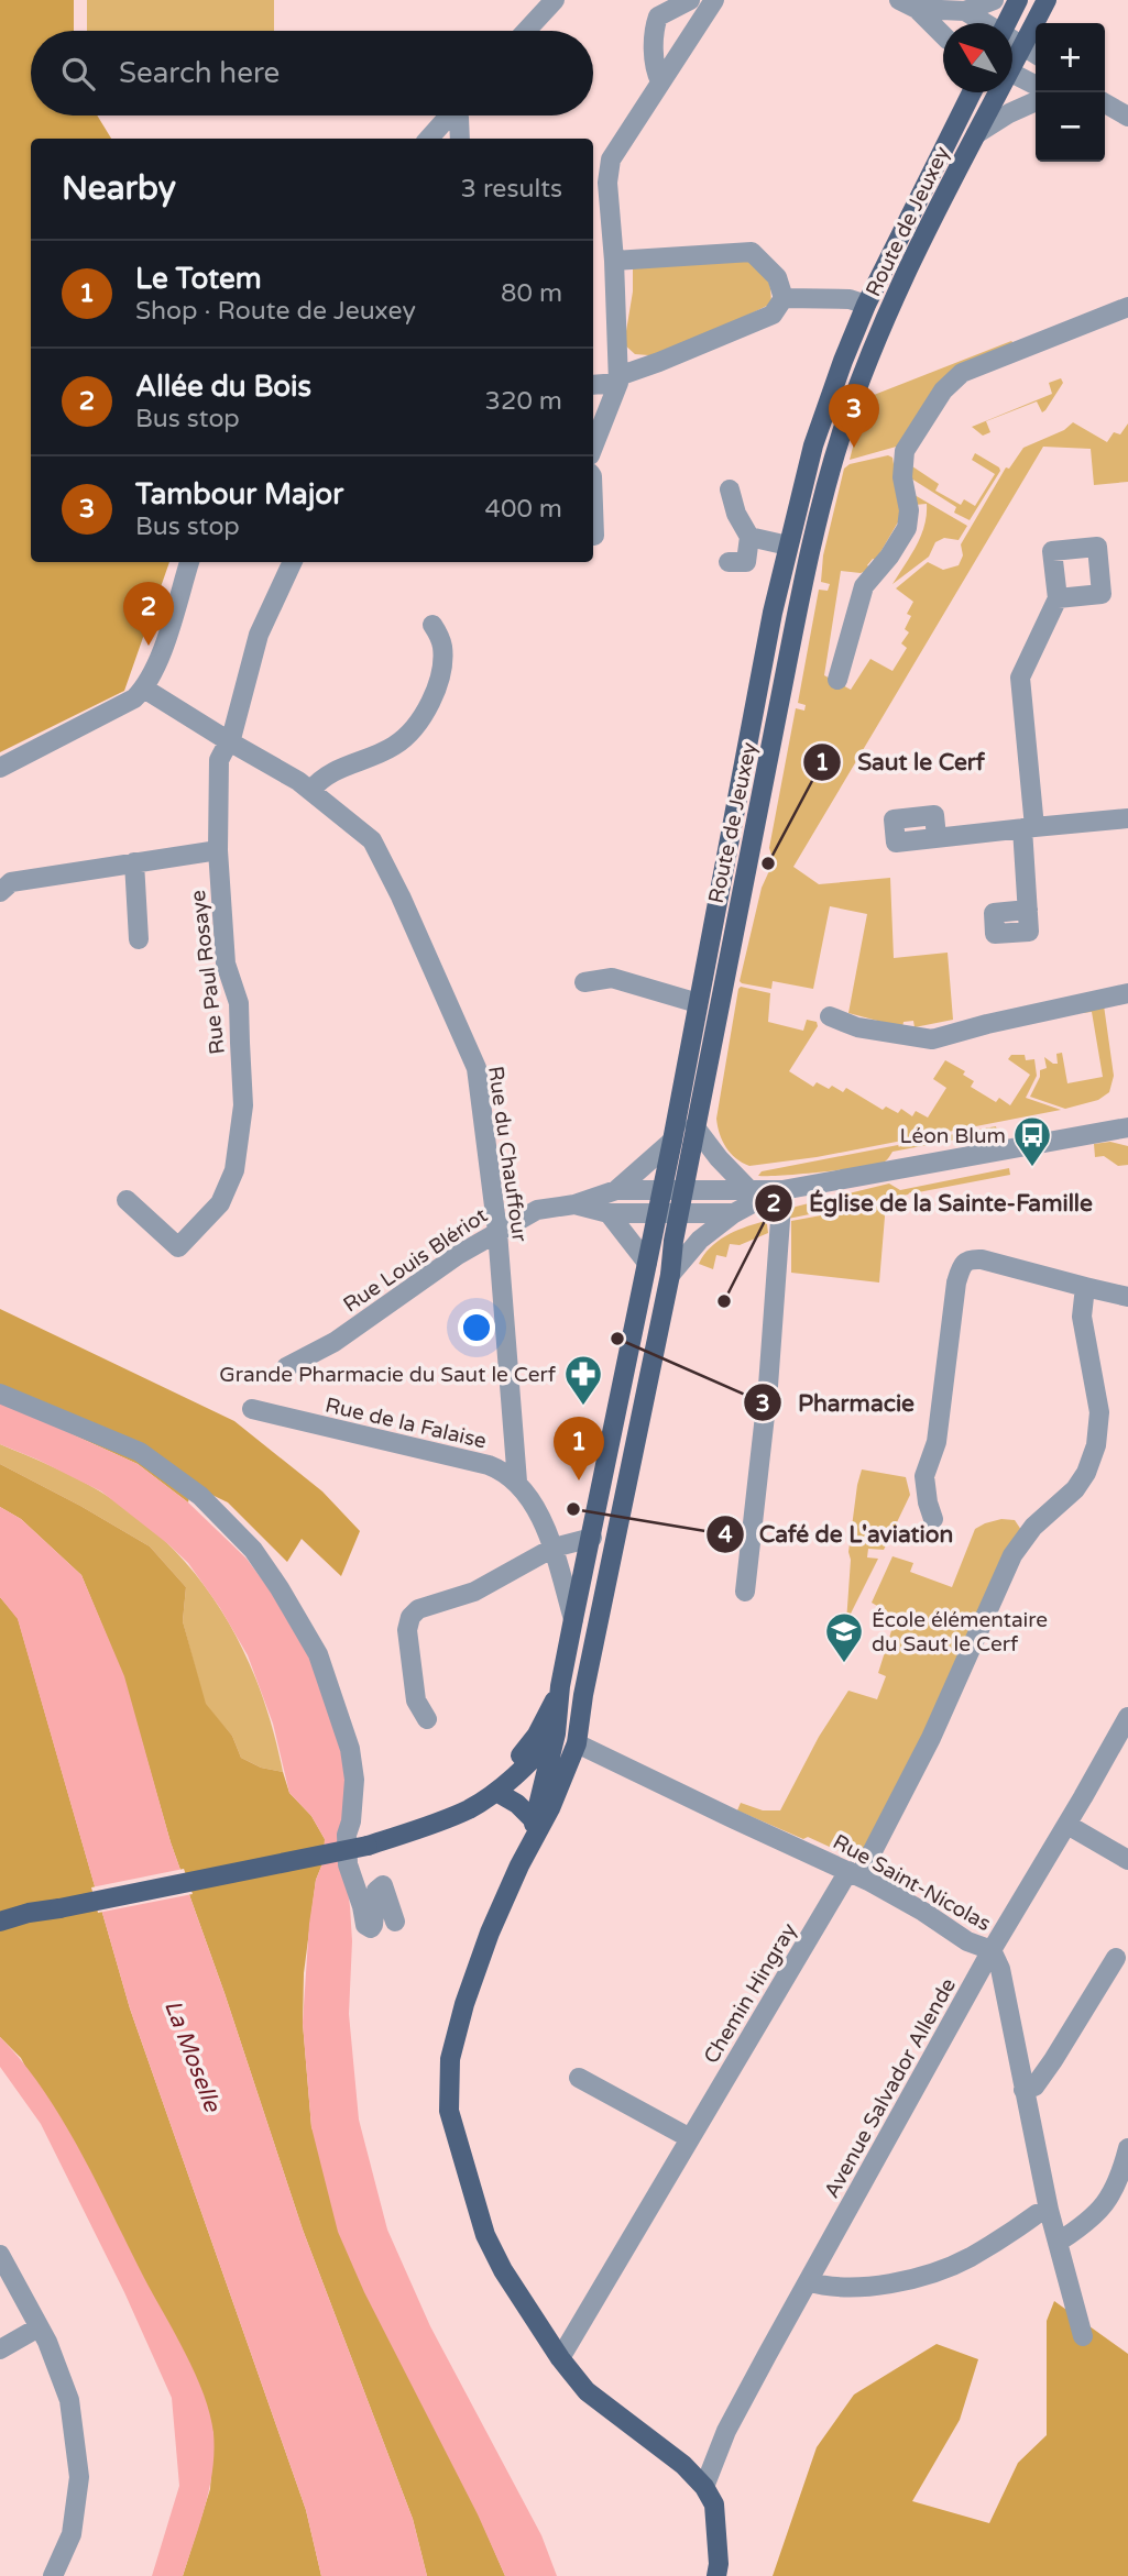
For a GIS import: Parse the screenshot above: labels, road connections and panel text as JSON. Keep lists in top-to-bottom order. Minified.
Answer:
{"streets":{"main road":["Route de Jeuxey"],"street":["Rue Paul Rosaye","Rue du Chauffour","Rue Louis Blériot","Rue de la Falaise","Rue Saint-Nicolas","Chemin Hingray","Avenue Salvador Allende"]},"crossings":[["Route de Jeuxey","Rue Louis Blériot"],["Route de Jeuxey","Rue Saint-Nicolas"],["Rue Paul Rosaye","Rue du Chauffour"],["Rue du Chauffour","Rue Louis Blériot"],["Rue du Chauffour","Rue de la Falaise"],["Rue Saint-Nicolas","Chemin Hingray"],["Rue Saint-Nicolas","Avenue Salvador Allende"]],"water":["La Moselle"],"places":{"other":["Saut le Cerf","Église de la Sainte-Famille","Pharmacie","Café de L'aviation"],"bus stop":["Léon Blum"],"pharmacy":["Grande Pharmacie du Saut le Cerf"],"school or university":["École élémentaire du Saut le Cerf"]},"north":"top left","page":{"map_buttons":["+","−"],"search":"Search here","heading":["Nearby","3 results"],"list":[{"mark":"1","name":"Le Totem","note":"Shop · Route de Jeuxey","value":"80 m"},{"mark":"2","name":"Allée du Bois","note":"Bus stop","value":"320 m"},{"mark":"3","name":"Tambour Major","note":"Bus stop","value":"400 m"}],"pins":["3","2","1"]}}
